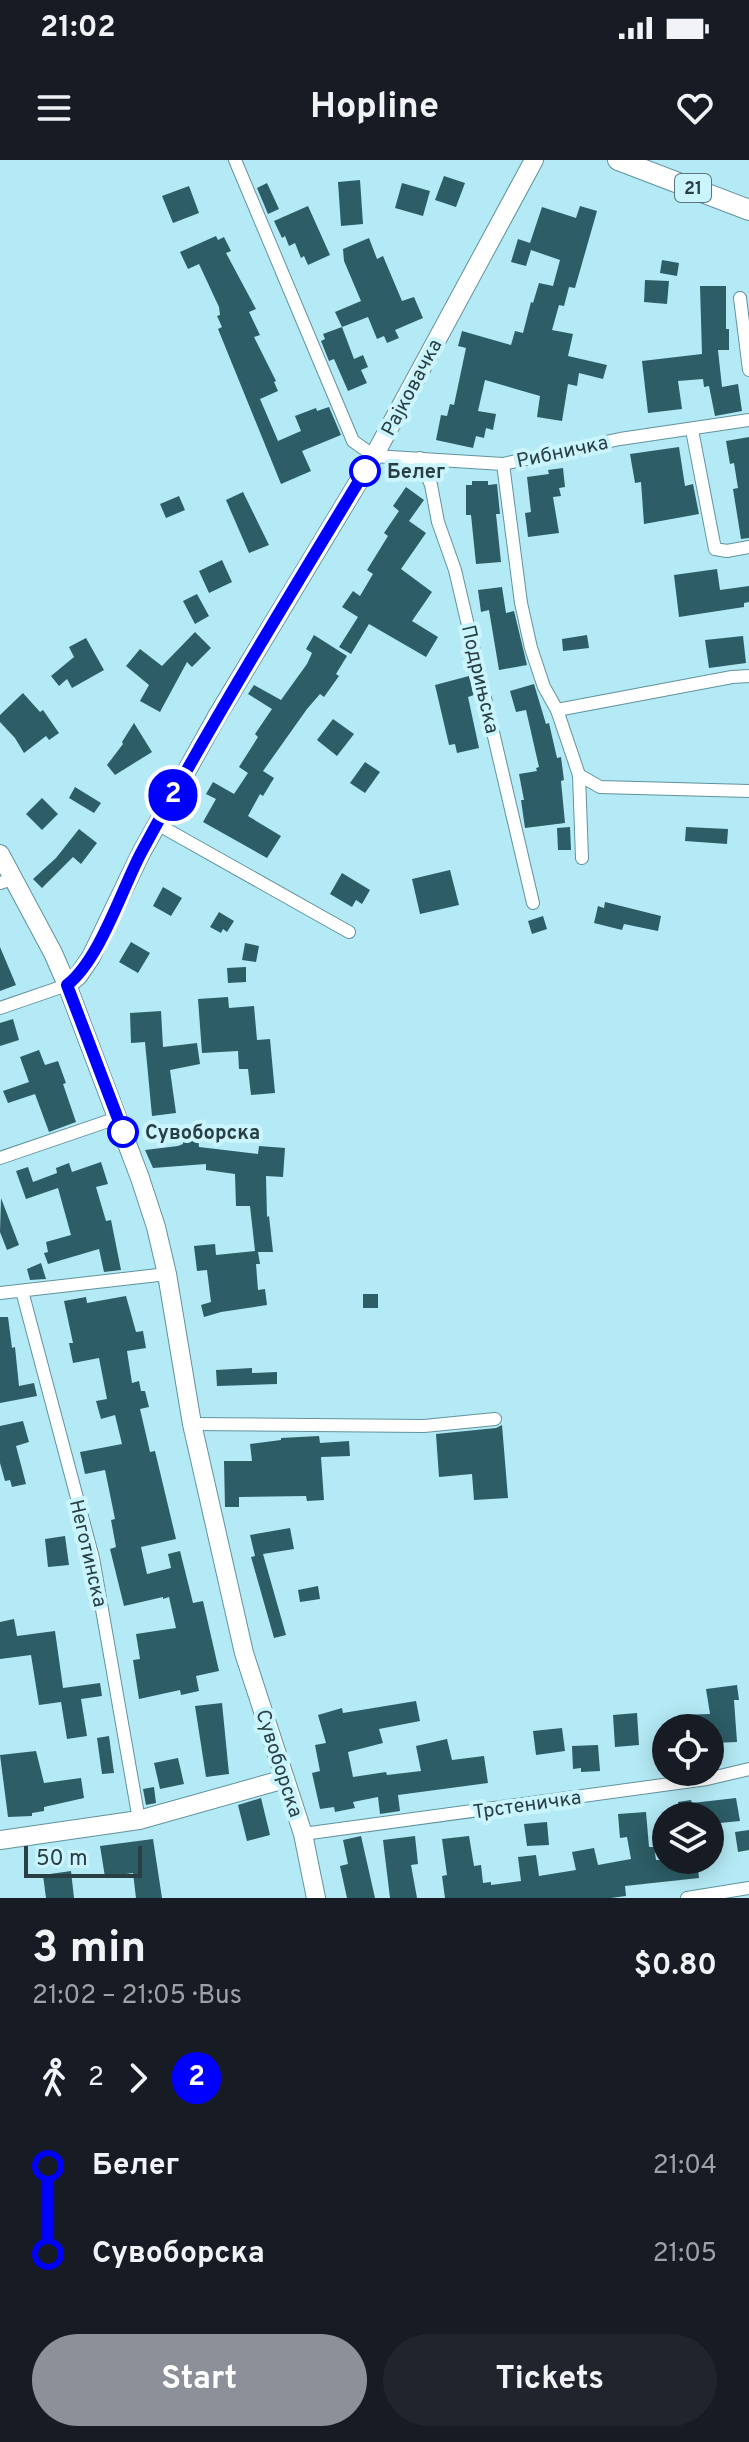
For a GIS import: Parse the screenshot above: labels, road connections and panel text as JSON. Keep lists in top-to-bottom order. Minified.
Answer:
{"streets":{"main road":["21","Рајковачка","Сувоборска"],"street":["Рибничка","Подрињска","Неготинска","Трстеничка"]},"crossings":[["Рајковачка","Рибничка"],["Рајковачка","Сувоборска"],["Рибничка","Подрињска"],["Сувоборска","Трстеничка"]],"places":["Белег","Сувоборска"],"lines":["bus line 2"],"scale_bar":"50 m","page":{"status":"21:02","header":"Hopline","on_map":"2","scale":"50 m","heading":["3 min","21:02 – 21:05 · Bus","$0.80"],"legs":["2","2"],"list":[{"name":"Белег","value":"21:04"},{"name":"Сувоборска","value":"21:05"}],"buttons":["Start","Tickets"]}}
